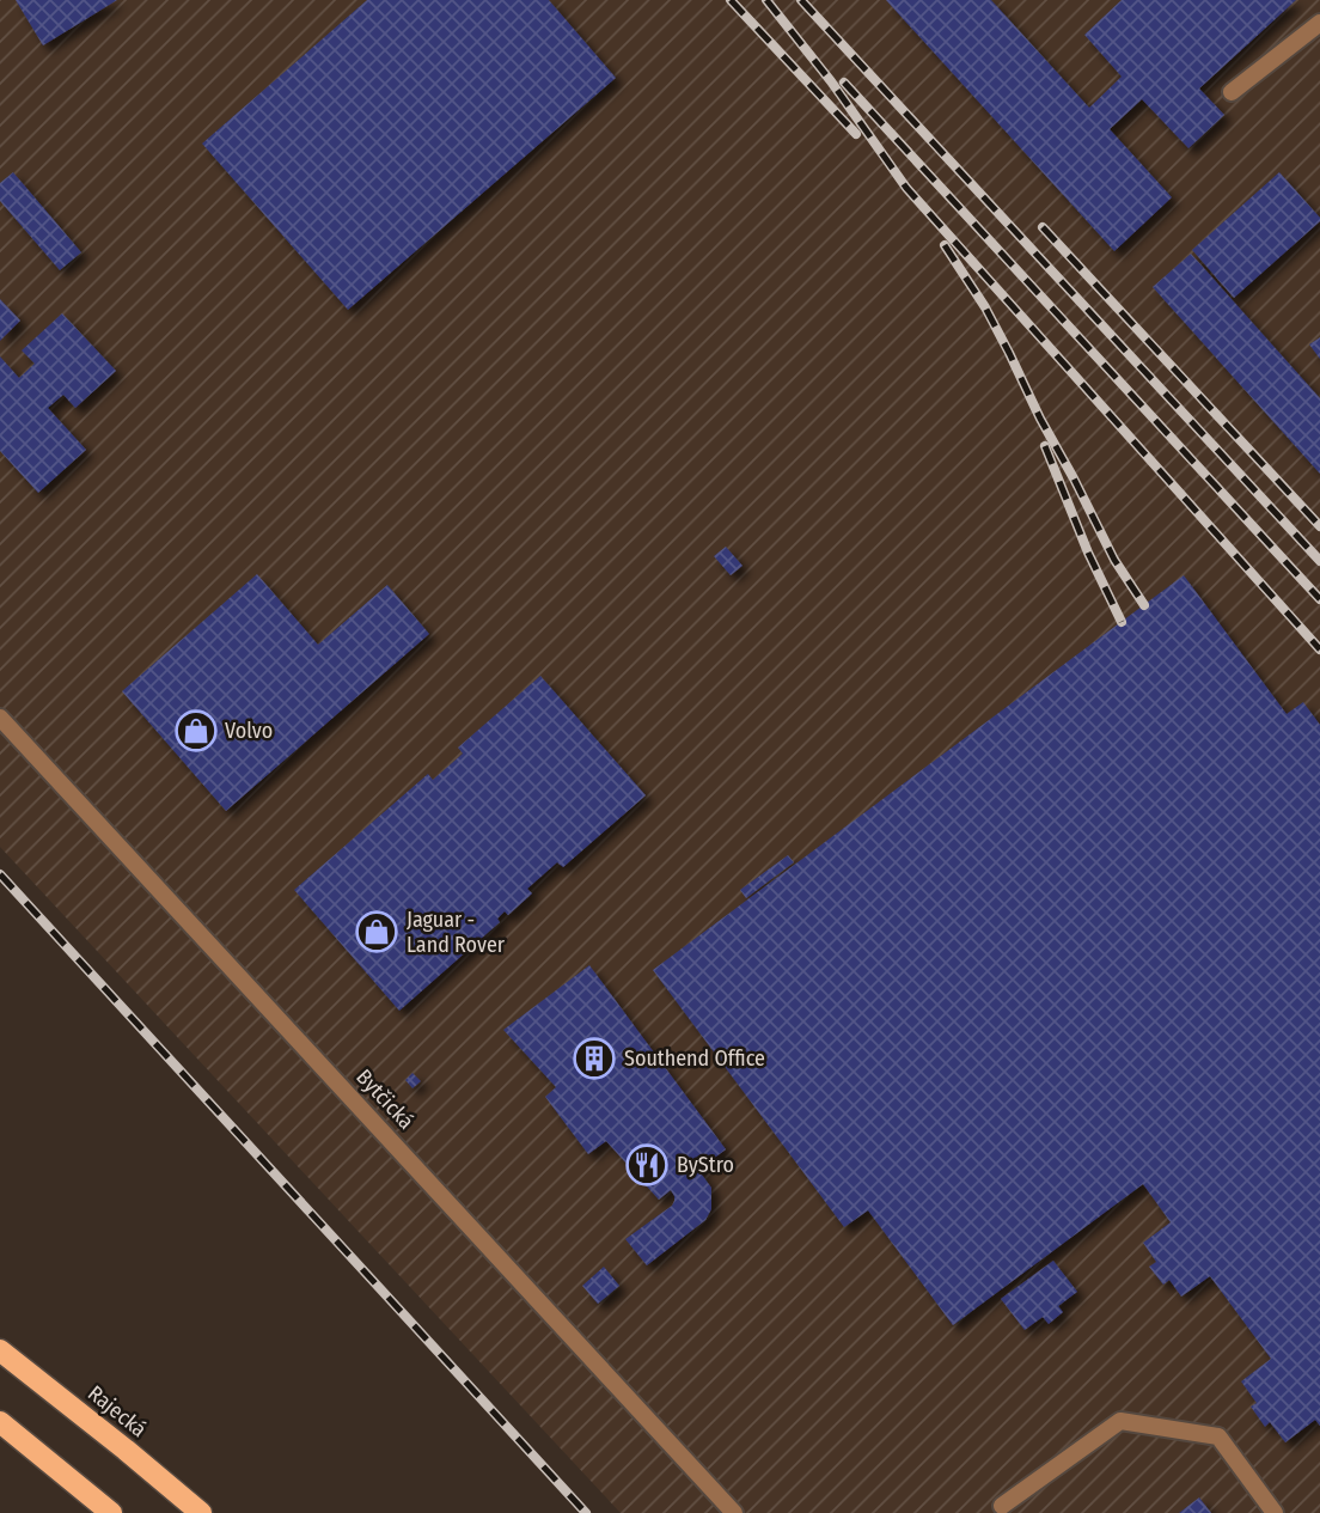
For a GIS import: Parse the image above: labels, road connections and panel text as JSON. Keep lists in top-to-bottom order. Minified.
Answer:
{"streets":{"main road":["Rajecká"],"street":["Bytčická"]},"places":{"shop":["Volvo","Jaguar - Land Rover"],"building":["Southend Office"],"restaurant":["ByStro"]}}
